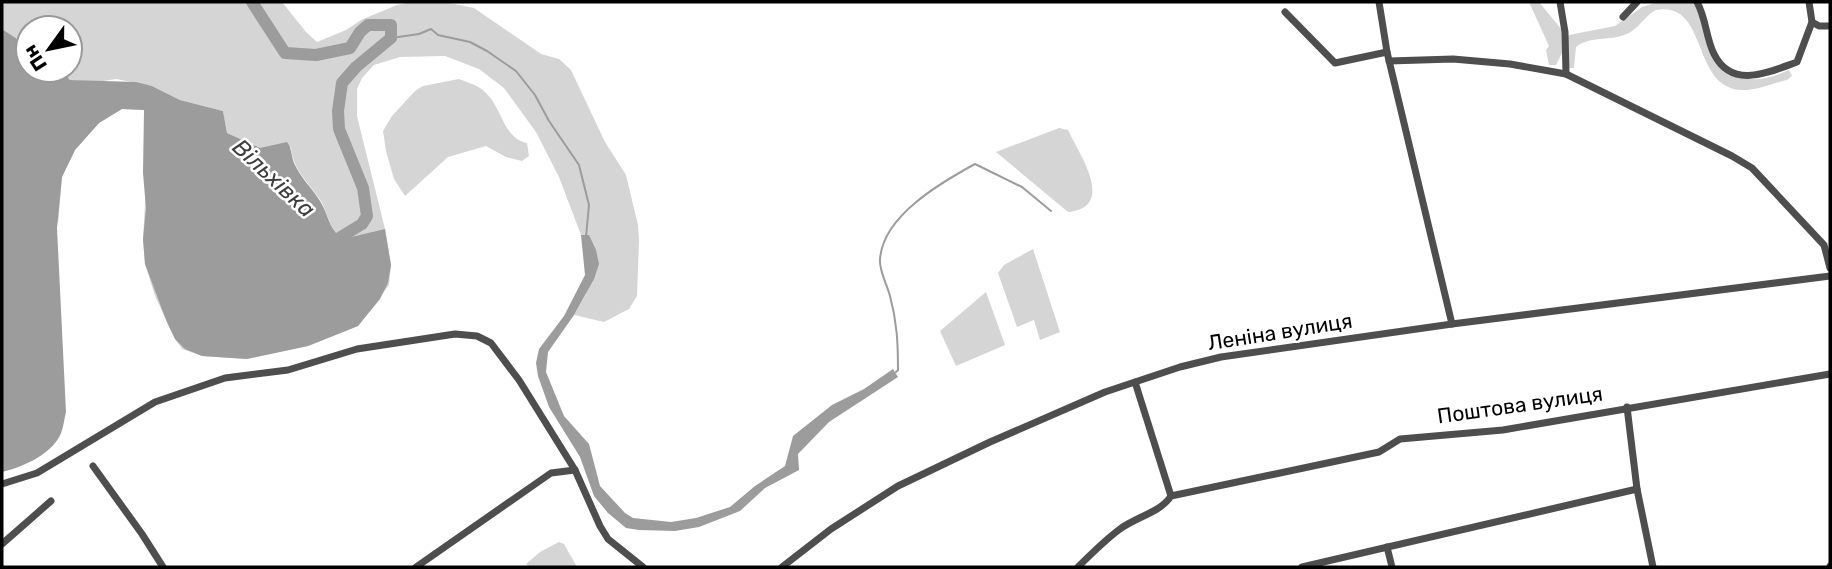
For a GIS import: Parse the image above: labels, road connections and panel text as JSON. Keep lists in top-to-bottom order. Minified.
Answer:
{"streets":{"street":["Леніна вулиця","Поштова вулиця"]},"water":["Вільхівка"],"north":"bottom left"}
